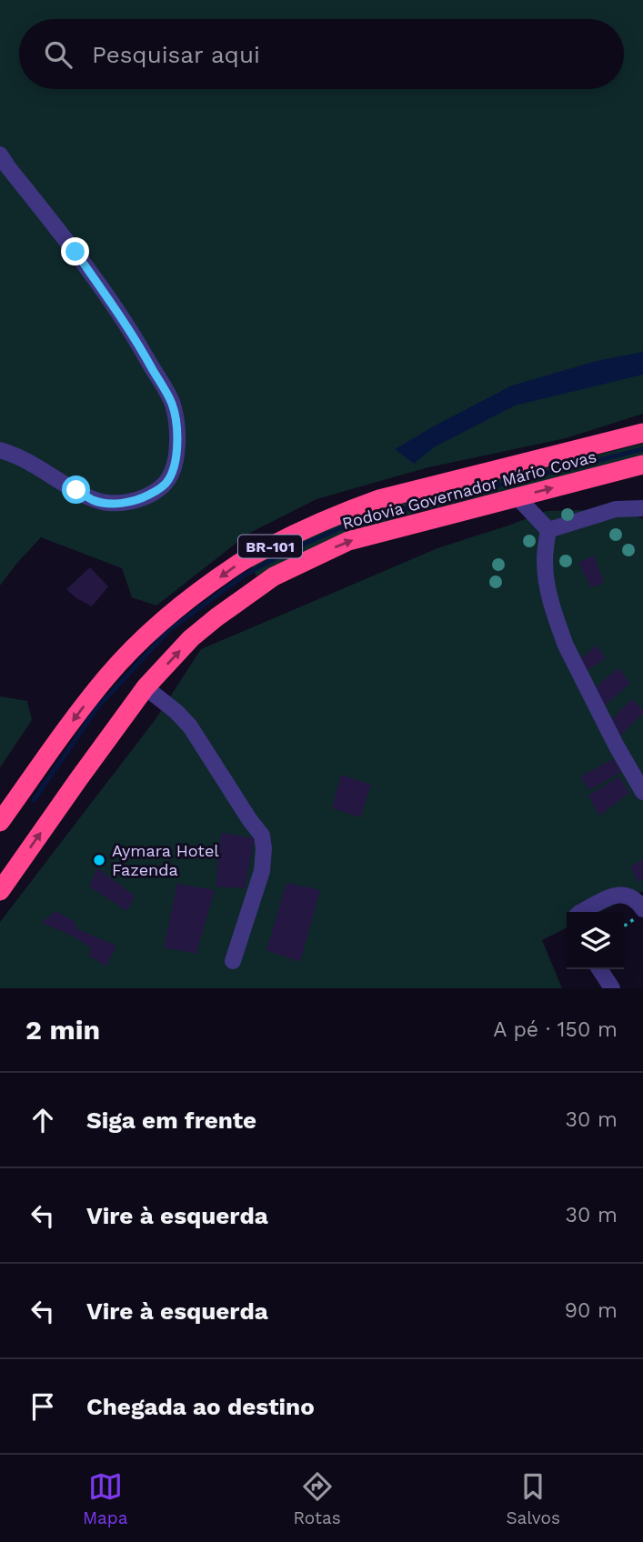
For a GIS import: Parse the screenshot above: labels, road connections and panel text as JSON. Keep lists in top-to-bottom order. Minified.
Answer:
{"streets":{"highway":["Rodovia Governador Mário Covas","BR-101"]},"places":["Aymara Hotel Fazenda"],"page":{"search":"Pesquisar aqui","heading":["2 min","A pé · 150 m"],"list":[["Siga em frente","30 m"],["Vire à esquerda","30 m"],["Vire à esquerda","90 m"],"Chegada ao destino"],"nav":["Mapa","Rotas","Salvos"]}}
